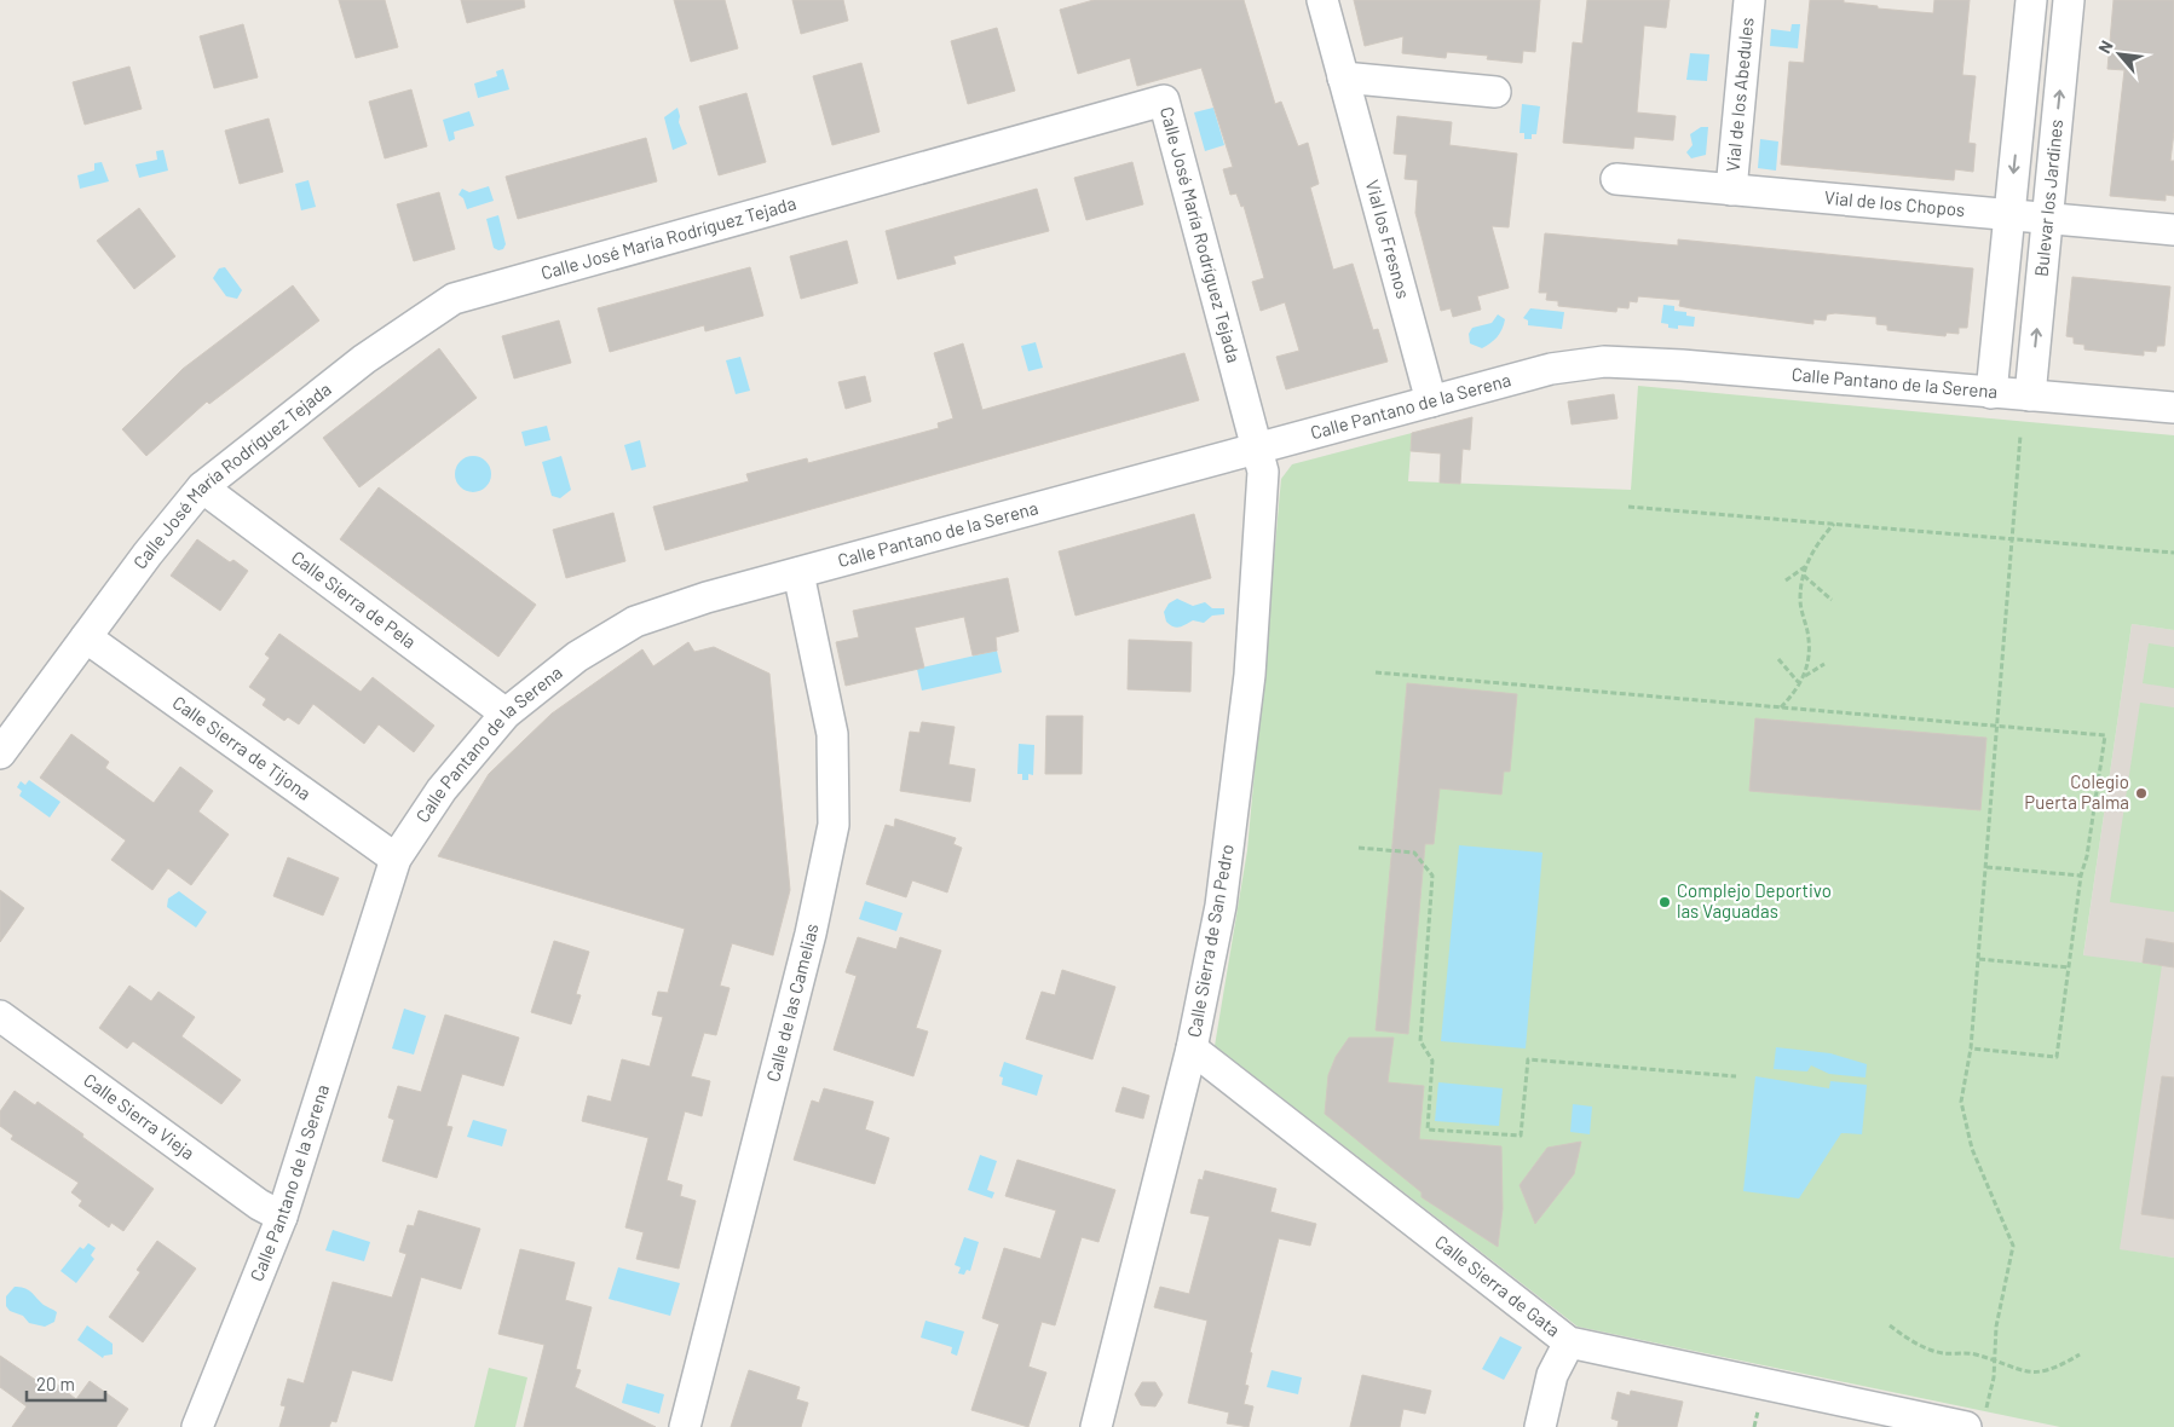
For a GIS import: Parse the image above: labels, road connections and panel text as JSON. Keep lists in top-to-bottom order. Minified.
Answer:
{"streets":{"street":["Vial de los Abedules","Bulevar los Jardines","Vial de los Chopos","Calle José María Rodríguez Tejada","Vial los Fresnos","Calle Pantano de la Serena","Calle Sierra de Pela","Calle Sierra de Tijona","Calle Sierra de San Pedro","Calle de las Camelias","Calle Sierra Vieja","Calle Sierra de Gata"]},"crossings":[["Vial de los Abedules","Vial de los Chopos"],["Bulevar los Jardines","Vial de los Chopos"],["Bulevar los Jardines","Calle Pantano de la Serena"],["Calle José María Rodríguez Tejada","Calle Pantano de la Serena"],["Calle José María Rodríguez Tejada","Calle Sierra de Pela"],["Calle José María Rodríguez Tejada","Calle Sierra de Tijona"],["Calle José María Rodríguez Tejada","Calle Sierra de San Pedro"],["Vial los Fresnos","Calle Pantano de la Serena"],["Calle Pantano de la Serena","Calle Sierra de Pela"],["Calle Pantano de la Serena","Calle Sierra de Tijona"],["Calle Pantano de la Serena","Calle Sierra de San Pedro"],["Calle Pantano de la Serena","Calle de las Camelias"],["Calle Pantano de la Serena","Calle Sierra Vieja"],["Calle Sierra de San Pedro","Calle Sierra de Gata"]],"places":["Colegio Puerta Palma","Complejo Deportivo las Vaguadas"],"scale_bar":"20 m","north":"top left"}
